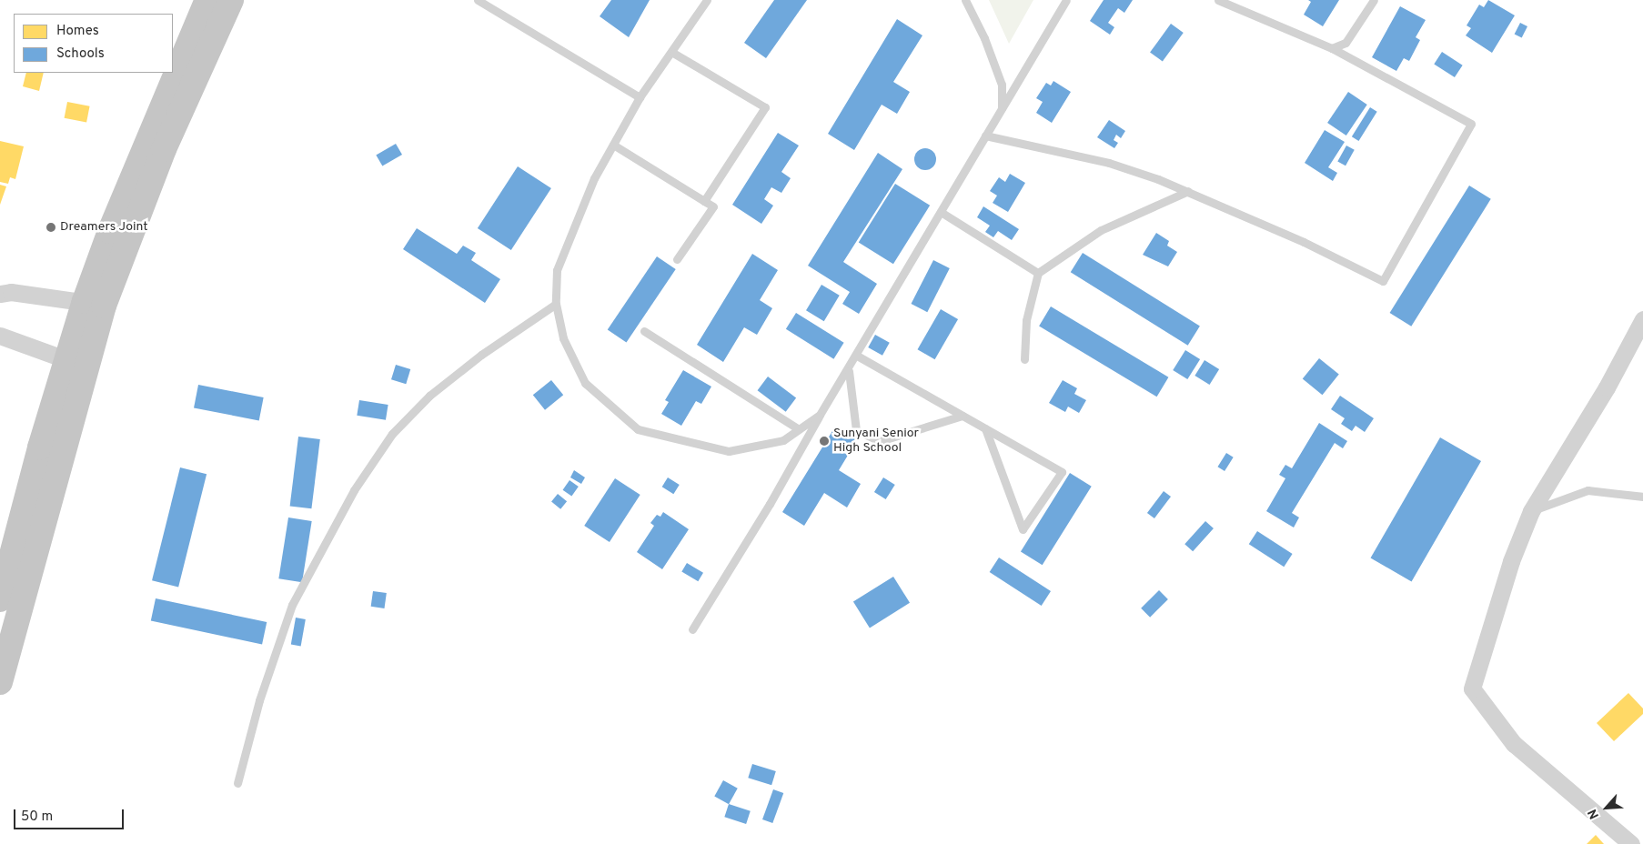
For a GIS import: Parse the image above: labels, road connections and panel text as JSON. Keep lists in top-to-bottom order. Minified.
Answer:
{"places":["Dreamers Joint","Sunyani Senior High School"],"legend":["Homes","Schools"],"scale_bar":"50 m","north":"bottom left"}
